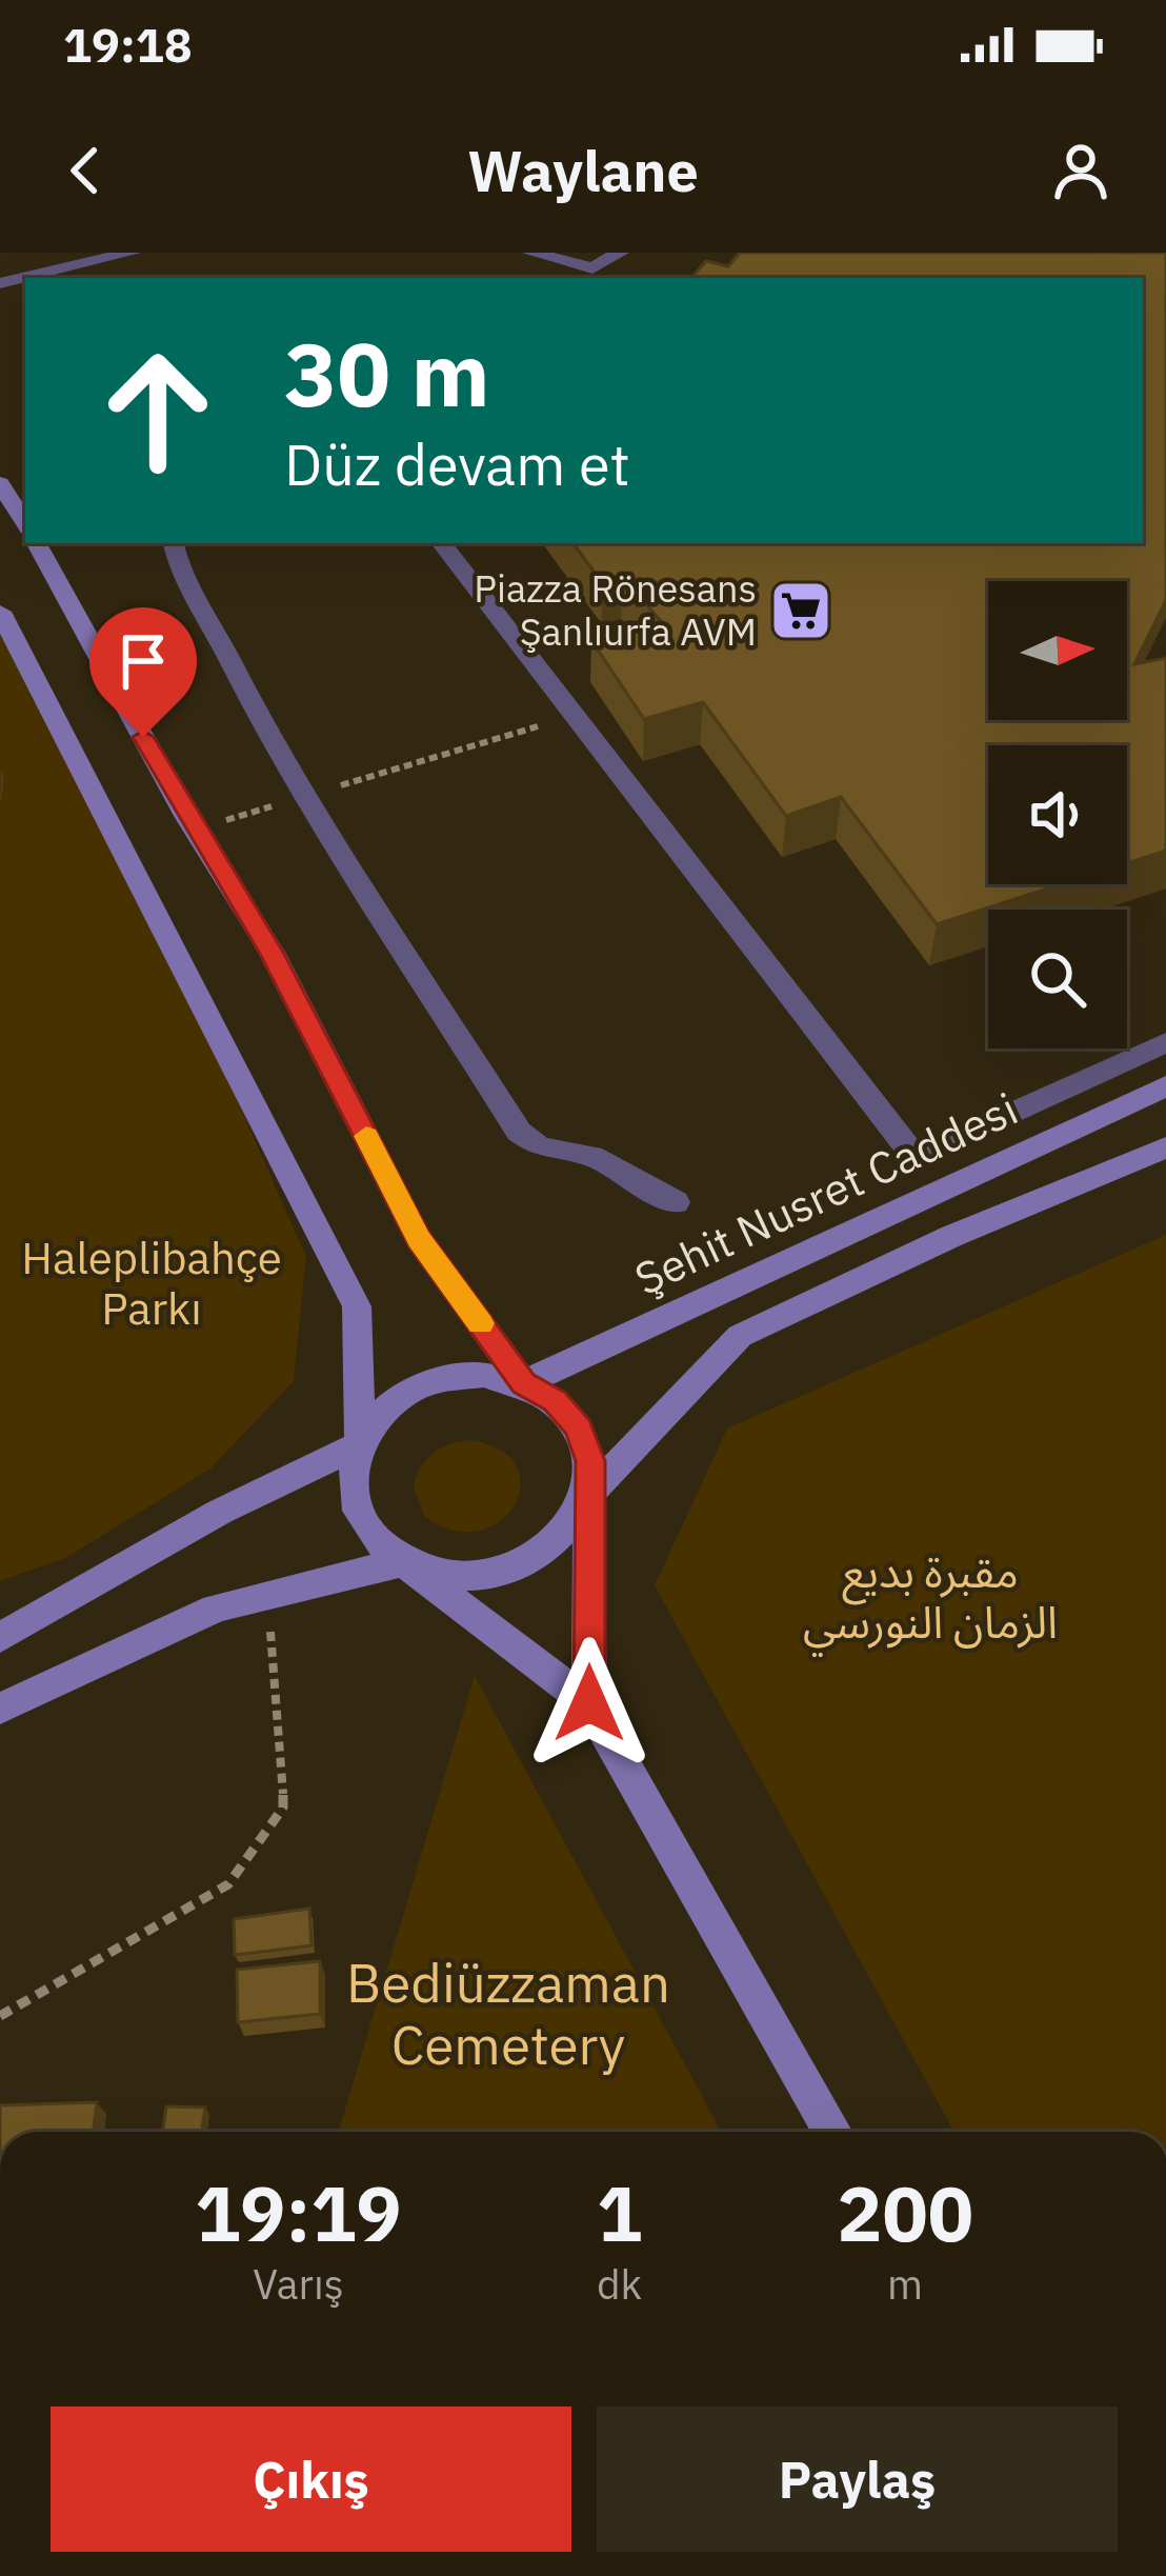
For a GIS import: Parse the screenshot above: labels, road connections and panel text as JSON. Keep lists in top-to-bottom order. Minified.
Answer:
{"streets":{"main road":["Şehit Nusret Caddesi"]},"parks":["Haleplibahçe Parkı","مقبرة بديع الزمان النورسي","Bediüzzaman Cemetery"],"places":{"supermarket":["Piazza Rönesans Şanlıurfa AVM"]},"north":"right","page":{"status":"19:18","header":"Waylane","turn":["30 m","Düz devam et"],"eta":["19:19","Varış","1","dk","200","m"],"buttons":["Çıkış","Paylaş"]}}
